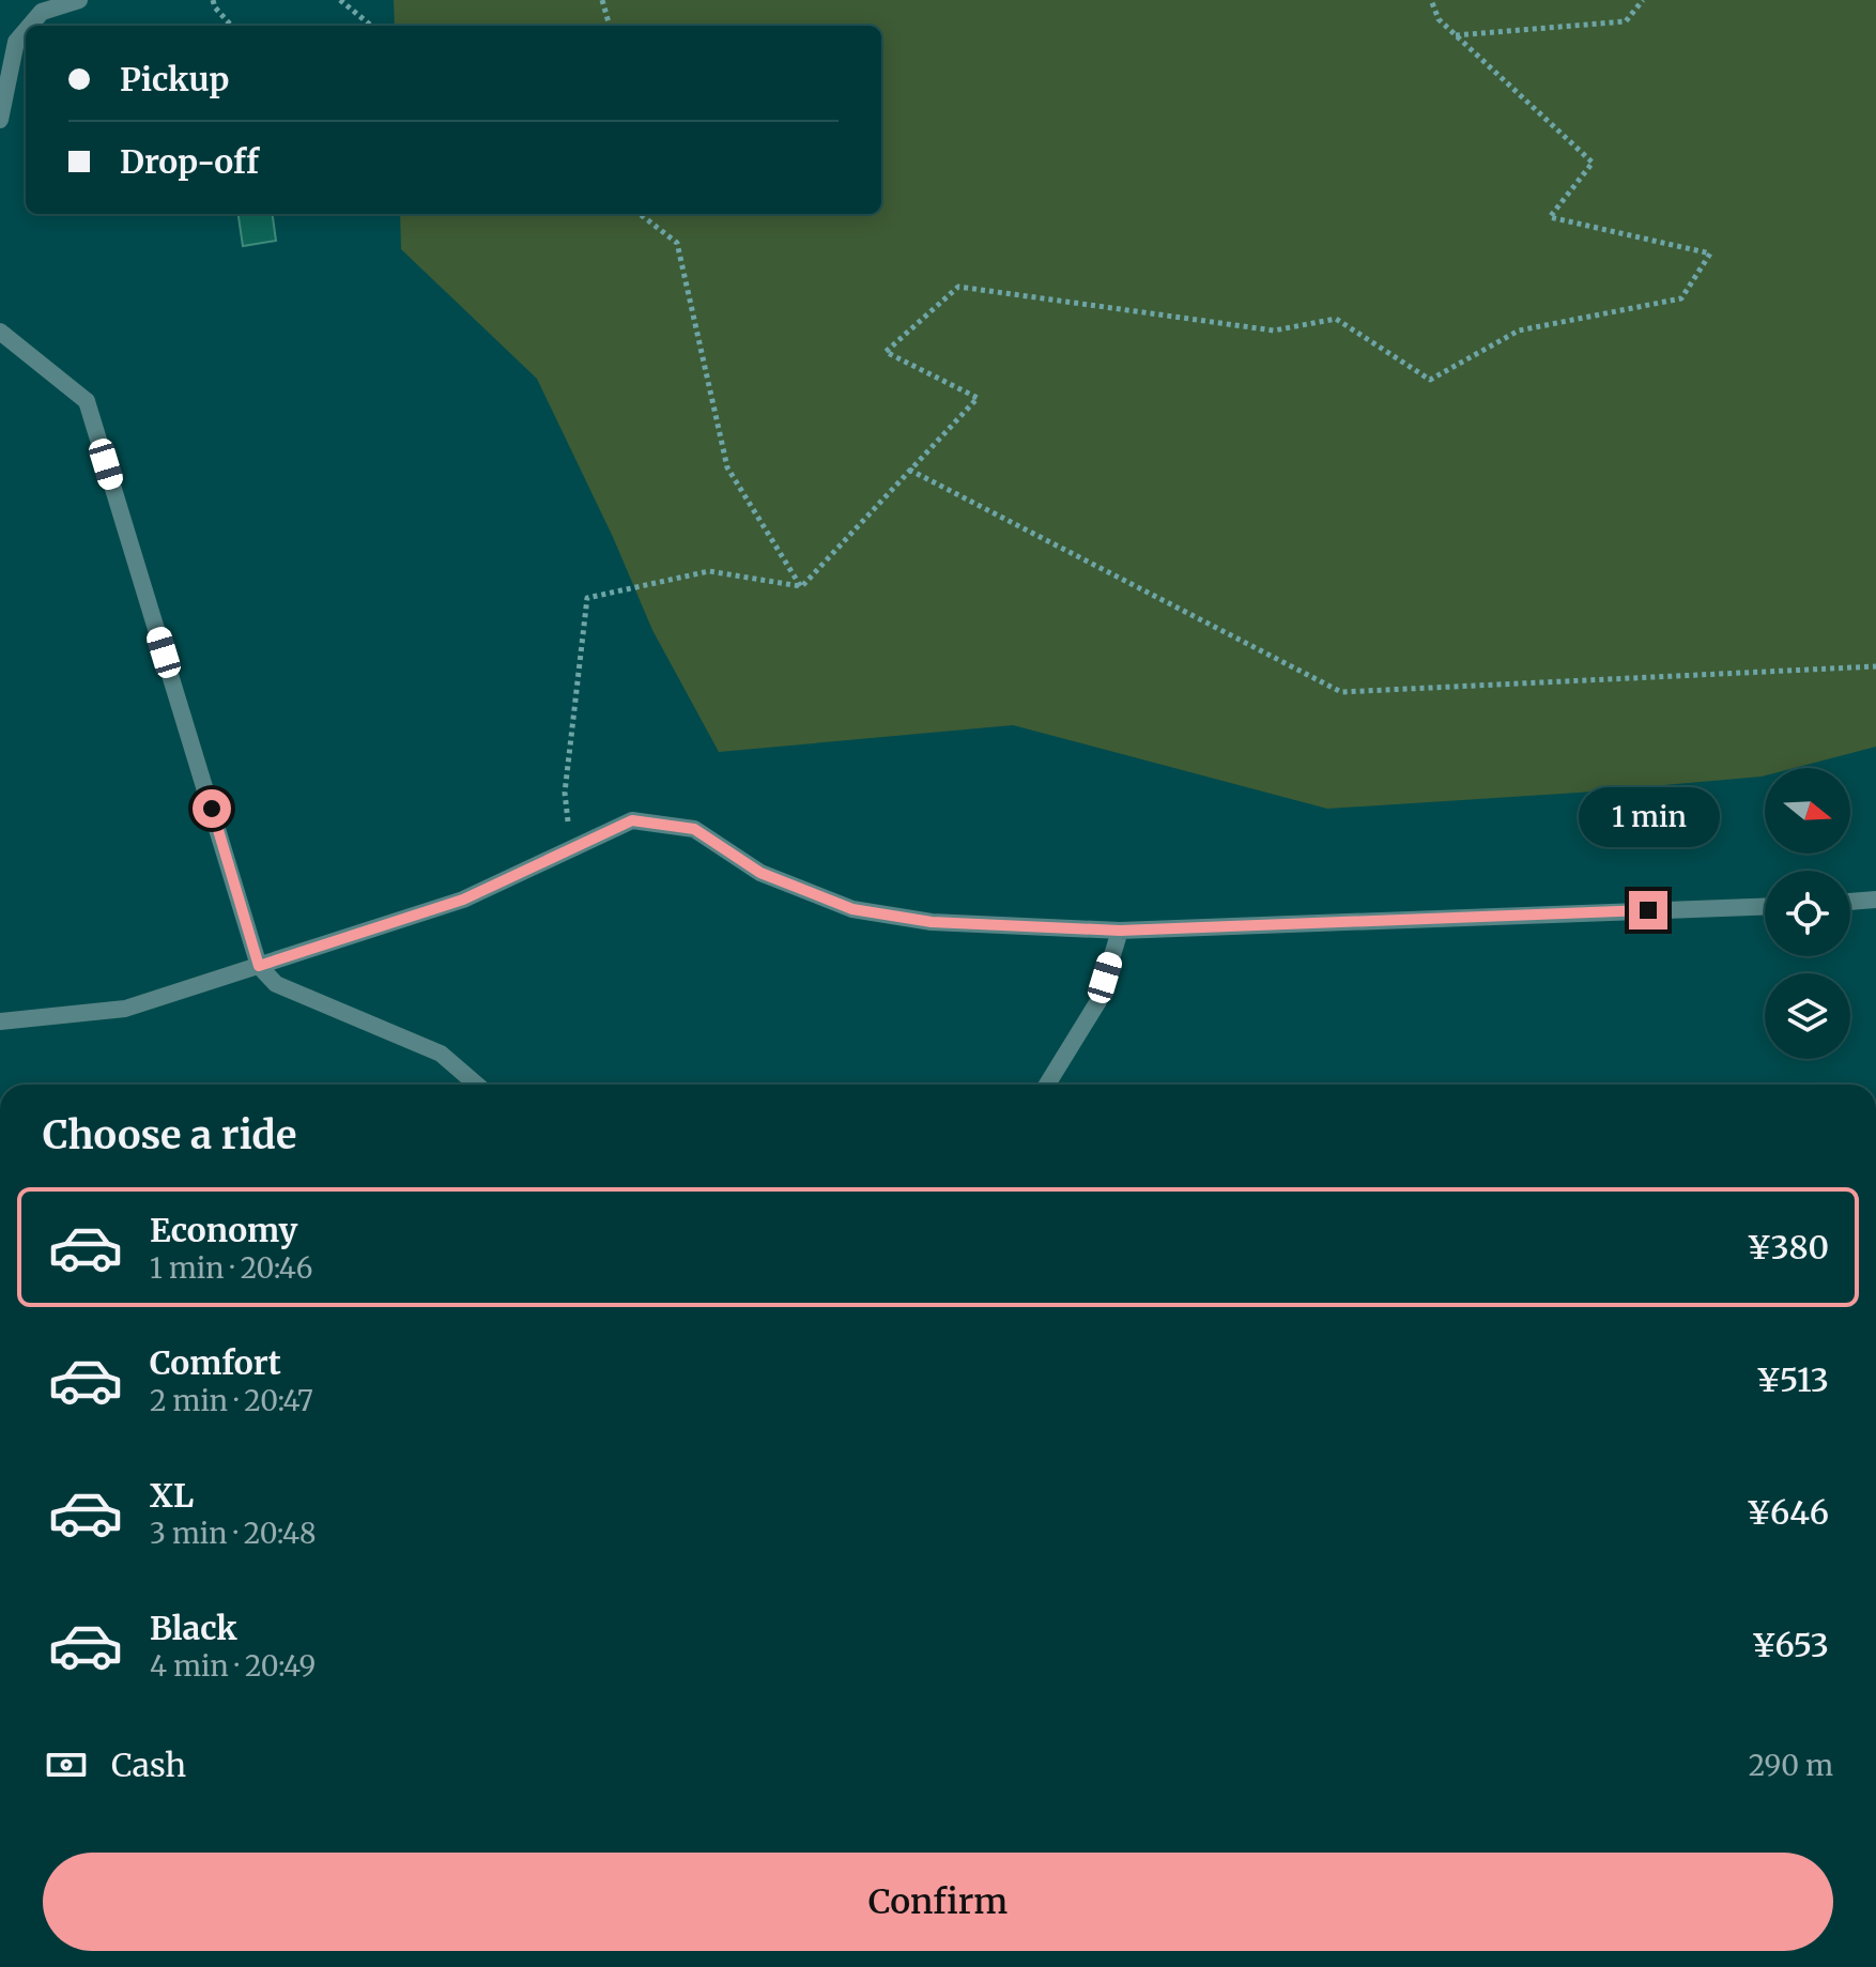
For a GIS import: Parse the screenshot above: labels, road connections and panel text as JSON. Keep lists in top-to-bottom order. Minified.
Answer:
{"north":"right","page":{"banner":["Pickup","Drop-off"],"bubble":"1 min","heading":"Choose a ride","list":[{"name":"Economy","note":"1 min · 20:46","value":"¥380"},{"name":"Comfort","note":"2 min · 20:47","value":"¥513"},{"name":"XL","note":"3 min · 20:48","value":"¥646"},{"name":"Black","note":"4 min · 20:49","value":"¥653"}],"pay":["Cash","290 m"],"buttons":"Confirm"}}
